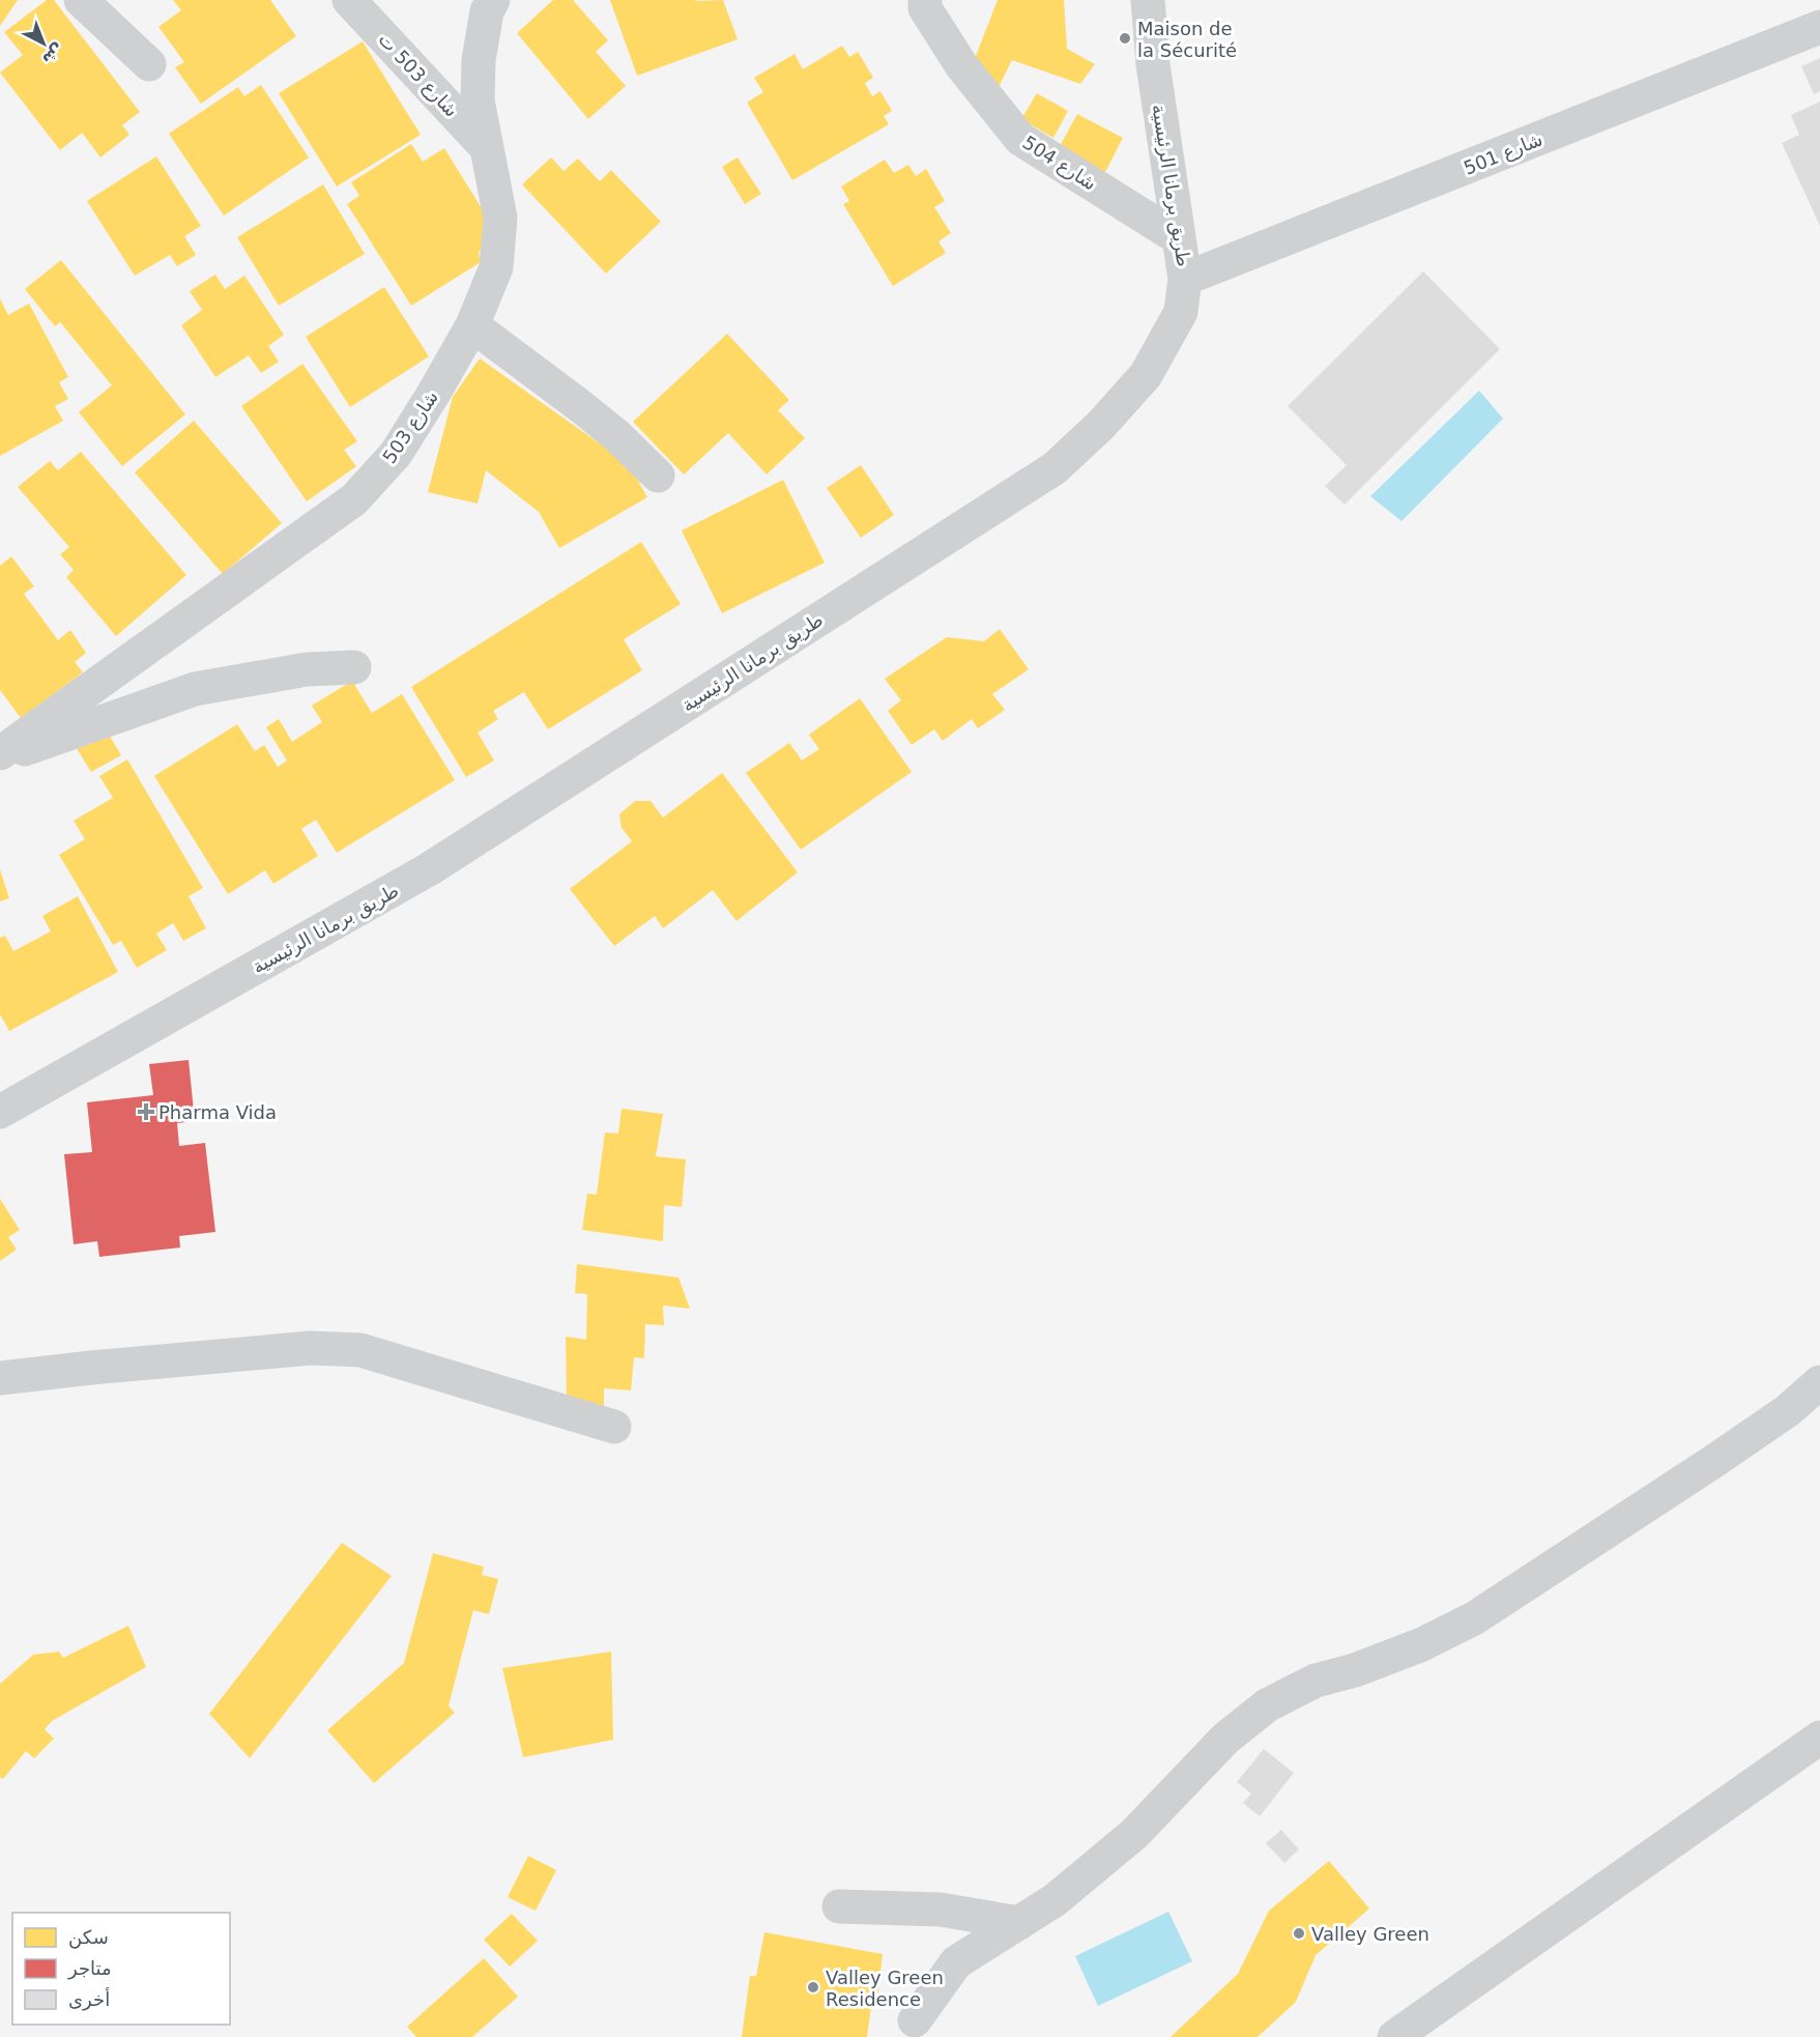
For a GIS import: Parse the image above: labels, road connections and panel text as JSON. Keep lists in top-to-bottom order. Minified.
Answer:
{"streets":{"street":["شارع 503 ت","شارع 501","شارع 504","طريق برمانا الرئيسية","شارع 503"]},"crossings":[["شارع 503 ت","شارع 503"],["شارع 501","طريق برمانا الرئيسية"],["شارع 504","طريق برمانا الرئيسية"]],"places":{"other":["Maison de la Sécurité","Valley Green","Valley Green Residence"],"health":["Pharma Vida"]},"legend":["سكن","متاجر","أخرى"],"north":"bottom right"}
